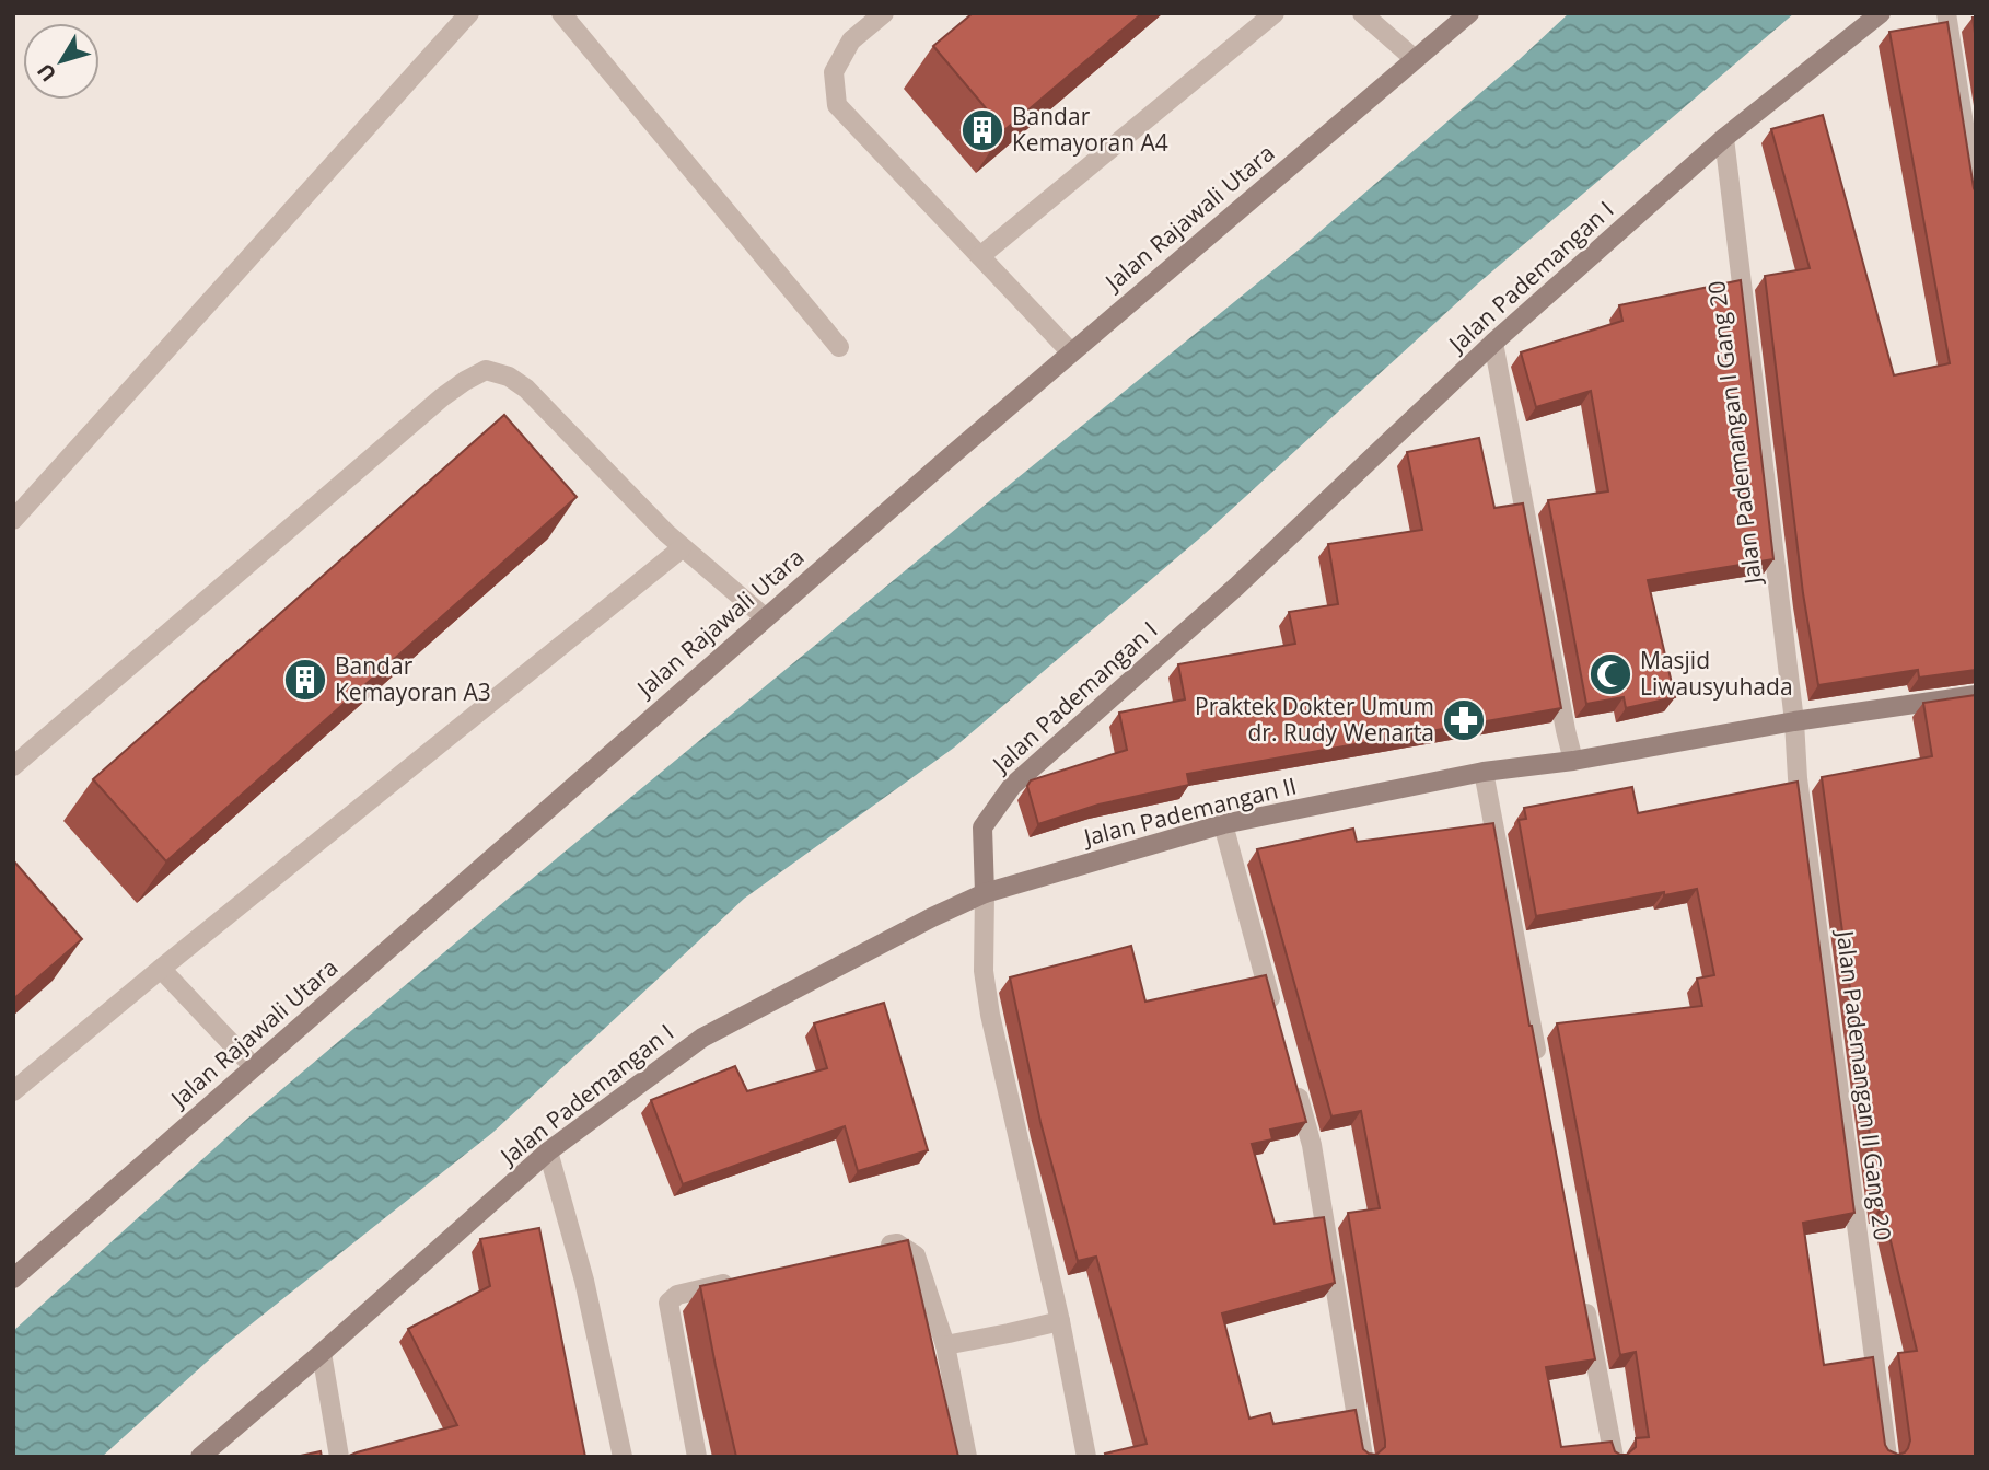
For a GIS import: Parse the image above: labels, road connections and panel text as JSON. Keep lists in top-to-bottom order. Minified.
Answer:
{"streets":{"street":["Jalan Rajawali Utara","Jalan Pademangan I","Jalan Pademangan I Gang 20","Jalan Pademangan II","Jalan Pademangan II Gang 20"]},"crossings":[["Jalan Pademangan I","Jalan Pademangan I Gang 20"],["Jalan Pademangan I","Jalan Pademangan II"],["Jalan Pademangan I Gang 20","Jalan Pademangan II"],["Jalan Pademangan I Gang 20","Jalan Pademangan II Gang 20"],["Jalan Pademangan II","Jalan Pademangan II Gang 20"]],"places":{"building":["Bandar Kemayoran A4","Bandar Kemayoran A3"],"mosque":["Masjid Liwausyuhada"],"pharmacy":["Praktek Dokter Umum dr. Rudy Wenarta"]},"north":"bottom left"}
